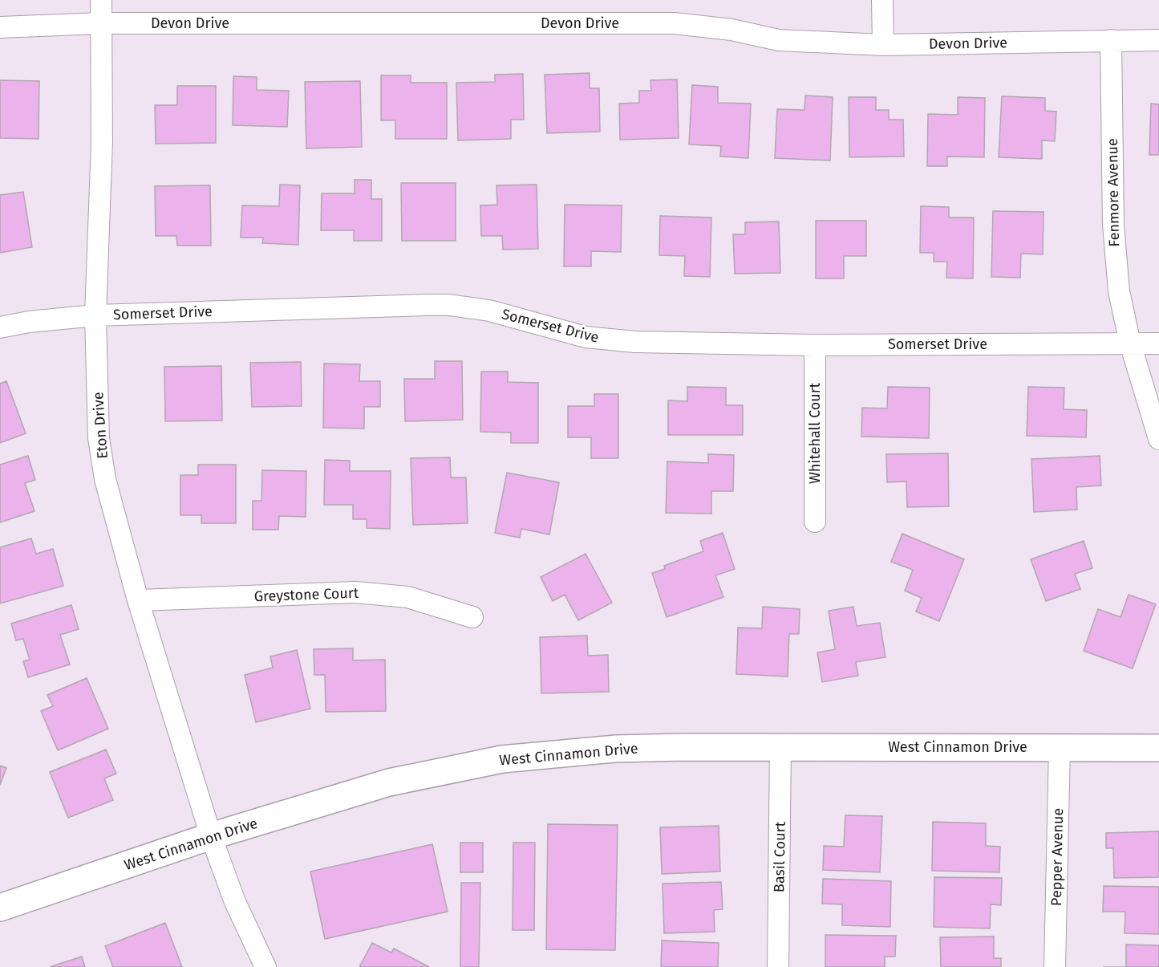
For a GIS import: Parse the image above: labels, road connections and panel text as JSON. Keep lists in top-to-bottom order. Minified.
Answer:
{"streets":{"main road":["West Cinnamon Drive"],"street":["Devon Drive","Fenmore Avenue","Somerset Drive","Eton Drive","Whitehall Court","Greystone Court","Basil Court","Pepper Avenue"]},"crossings":[["Devon Drive","Fenmore Avenue"],["Devon Drive","Eton Drive"],["Fenmore Avenue","Somerset Drive"],["Somerset Drive","Eton Drive"],["Somerset Drive","Whitehall Court"],["Eton Drive","Greystone Court"],["Eton Drive","West Cinnamon Drive"],["West Cinnamon Drive","Basil Court"],["West Cinnamon Drive","Pepper Avenue"]]}
